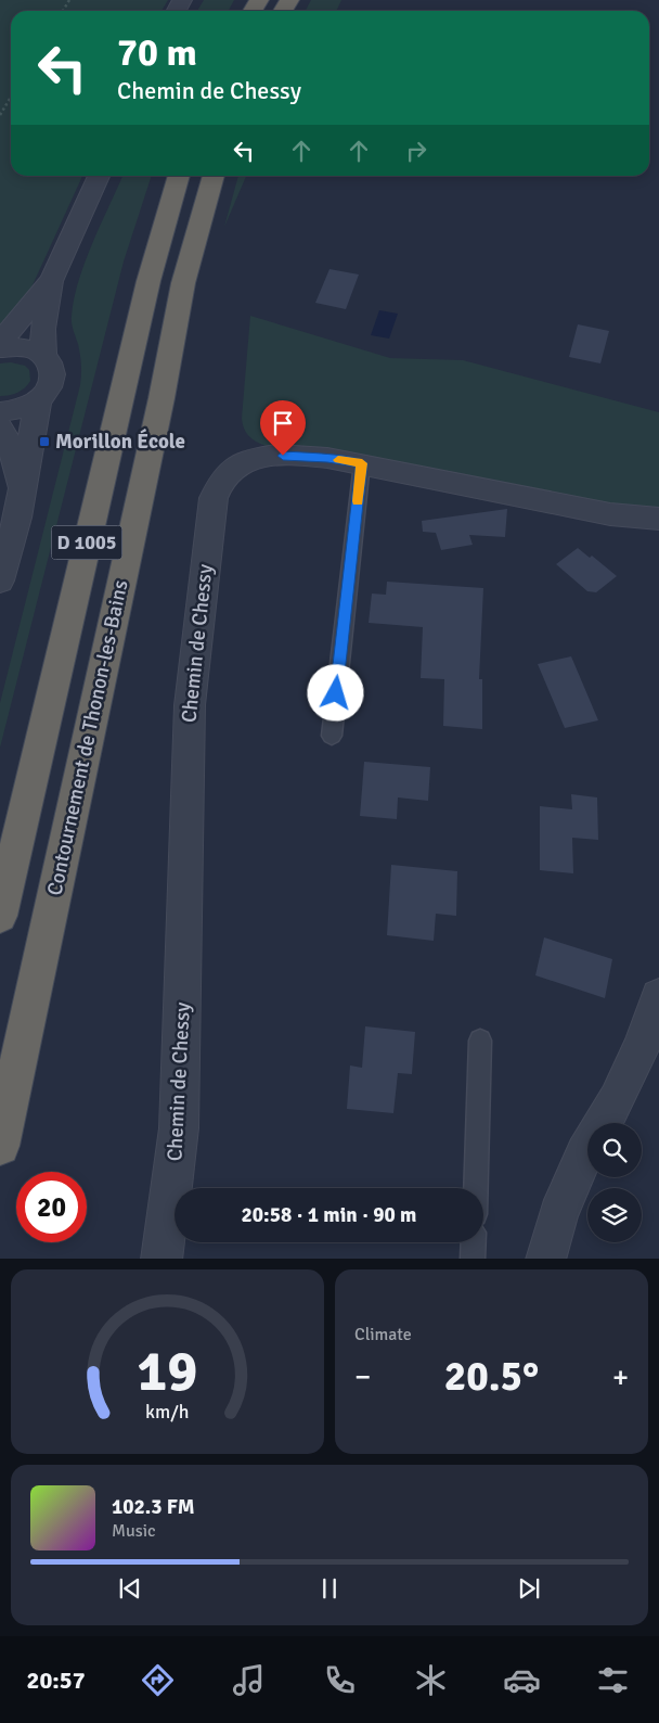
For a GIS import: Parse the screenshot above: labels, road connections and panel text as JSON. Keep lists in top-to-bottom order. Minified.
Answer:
{"streets":{"highway":["D 1005","Contournement de Thonon-les-Bains"],"street":["Chemin de Chessy"]},"places":{"transit":["Morillon École"]},"page":{"turn":["70 m","Chemin de Chessy"],"limit":"20","trip":"20:58 · 1 min · 90 m","tile":"Climate","heat":["−","20.5°","+"],"song":["102.3 FM","Music"],"tabs":"20:57","gauge":["19","km/h"]}}
